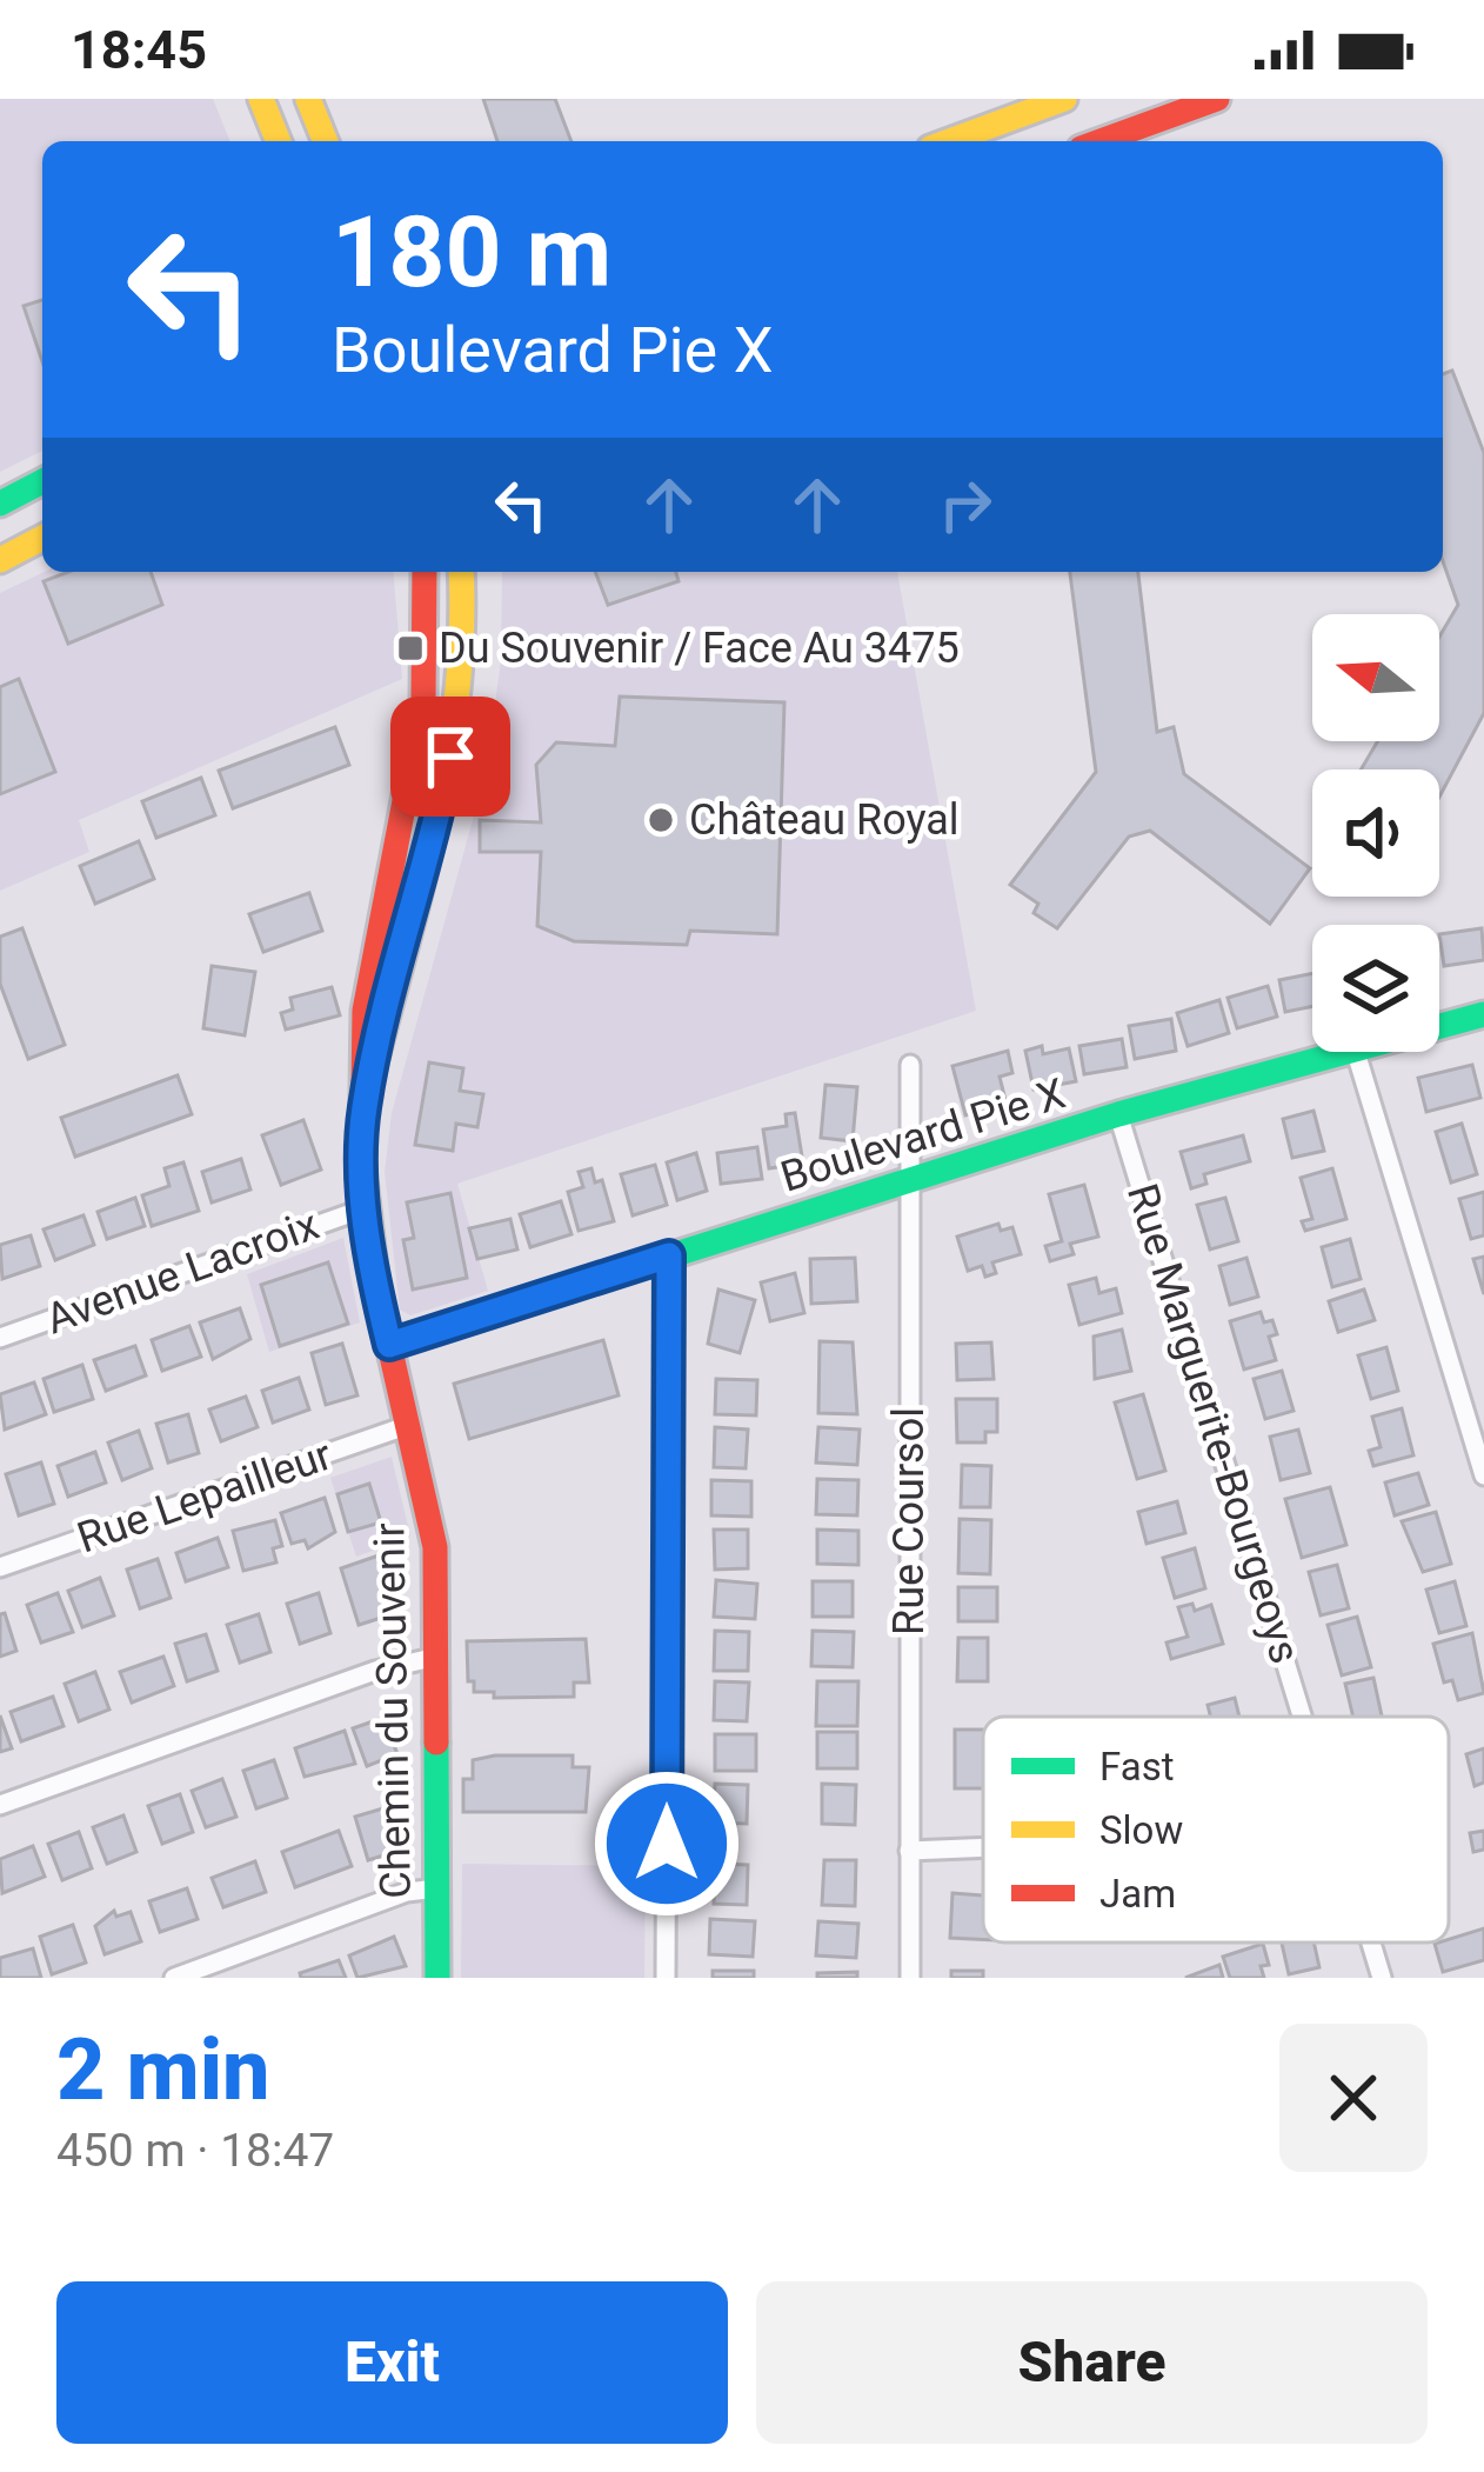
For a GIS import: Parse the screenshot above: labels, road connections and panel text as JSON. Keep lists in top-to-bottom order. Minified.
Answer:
{"streets":{"street":["Boulevard Pie X","Avenue Lacroix","Rue Marguerite-Bourgeoys","Rue Lepailleur","Rue Coursol","Chemin du Souvenir"]},"crossings":[["Boulevard Pie X","Rue Marguerite-Bourgeoys"],["Boulevard Pie X","Rue Coursol"],["Boulevard Pie X","Chemin du Souvenir"],["Avenue Lacroix","Chemin du Souvenir"],["Rue Lepailleur","Chemin du Souvenir"]],"places":{"transit":["Du Souvenir / Face Au 3475"],"other":["Château Royal"]},"legend":["Fast","Slow","Jam"],"north":"left","page":{"status":"18:45","turn":["180 m","Boulevard Pie X"],"heading":["2 min","450 m · 18:47"],"buttons":["Exit","Share"]}}
